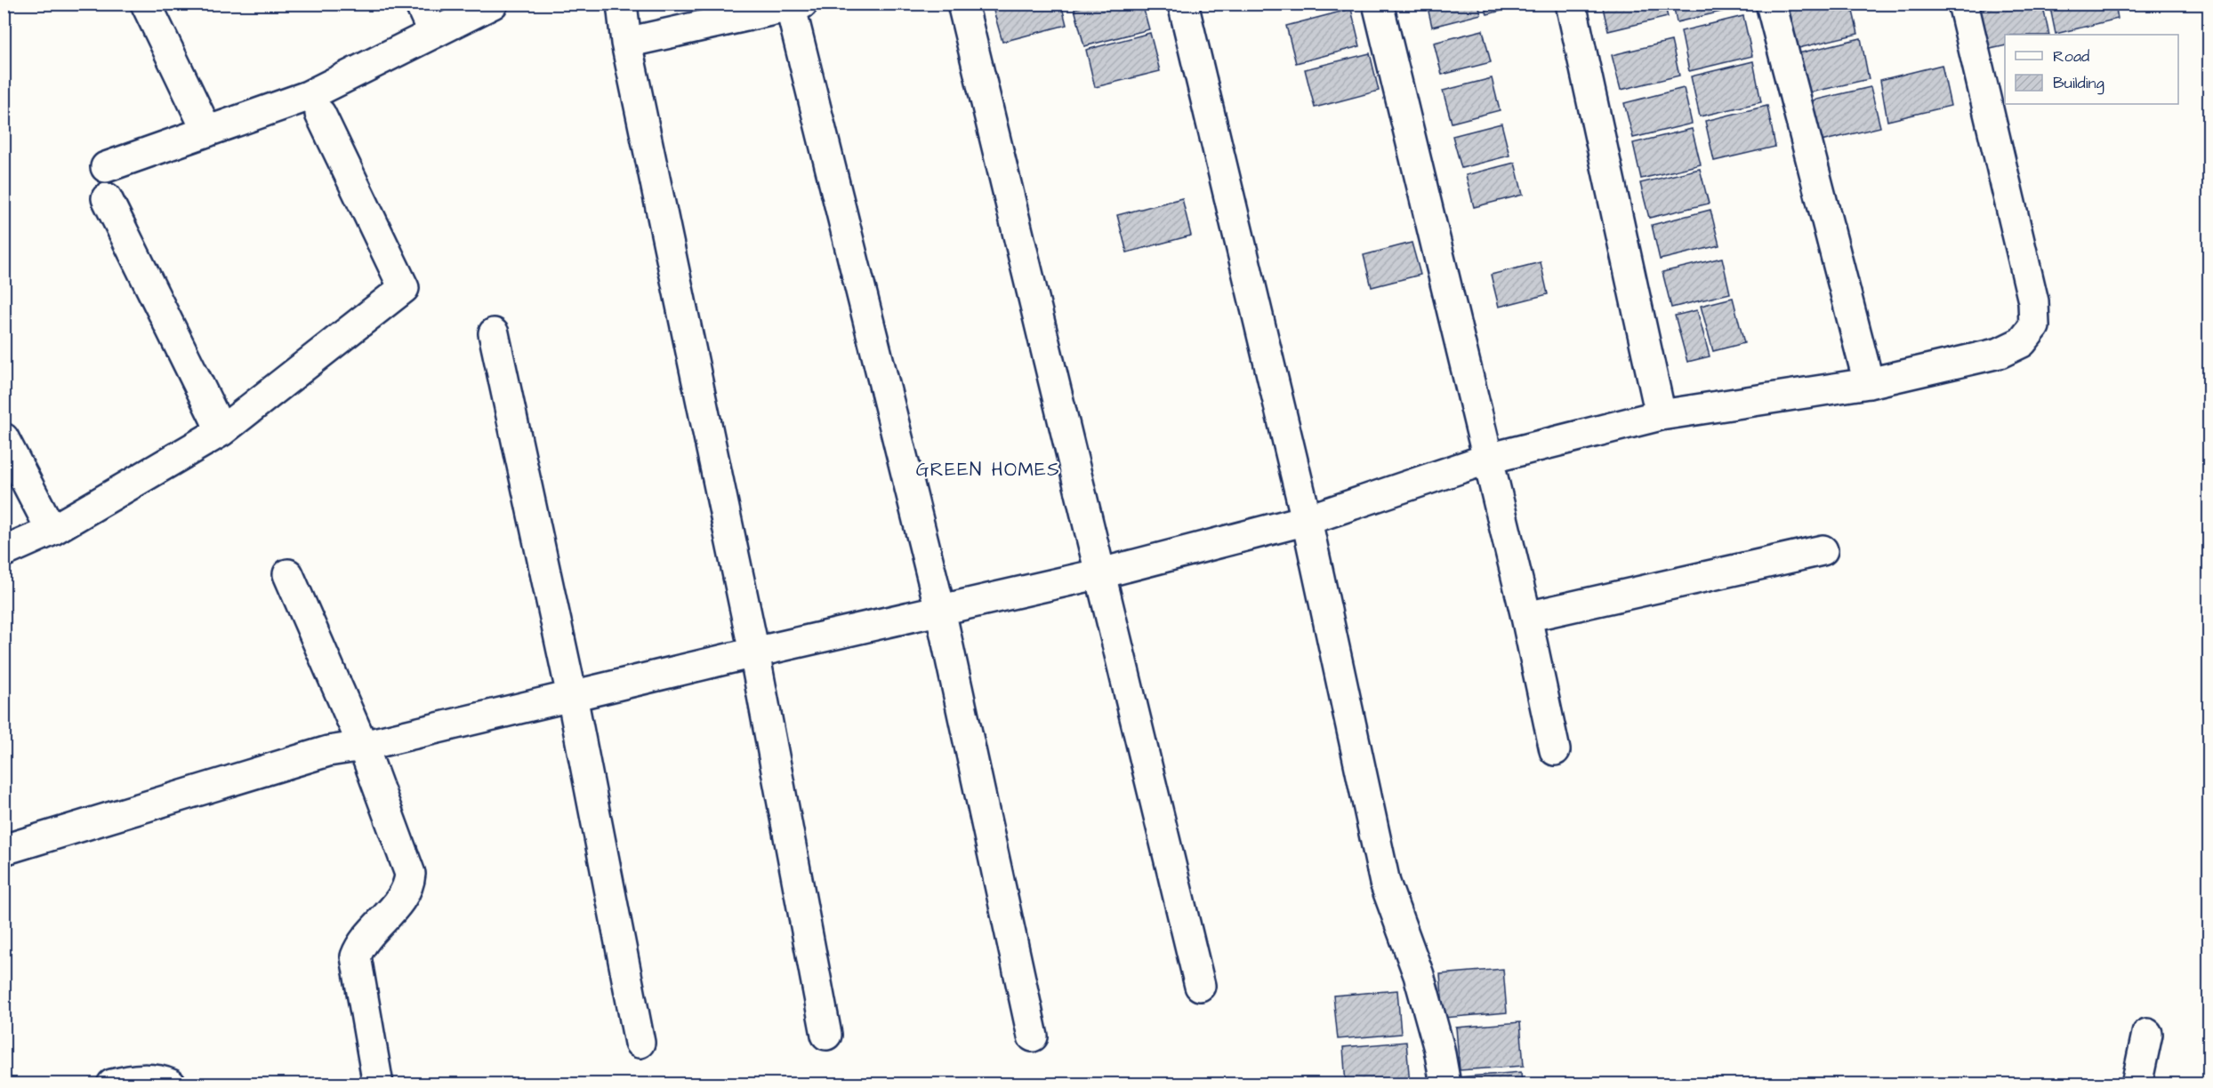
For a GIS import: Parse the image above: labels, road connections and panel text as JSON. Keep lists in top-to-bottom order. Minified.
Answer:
{"districts":["GREEN HOMES"],"legend":["Road","Building"]}
